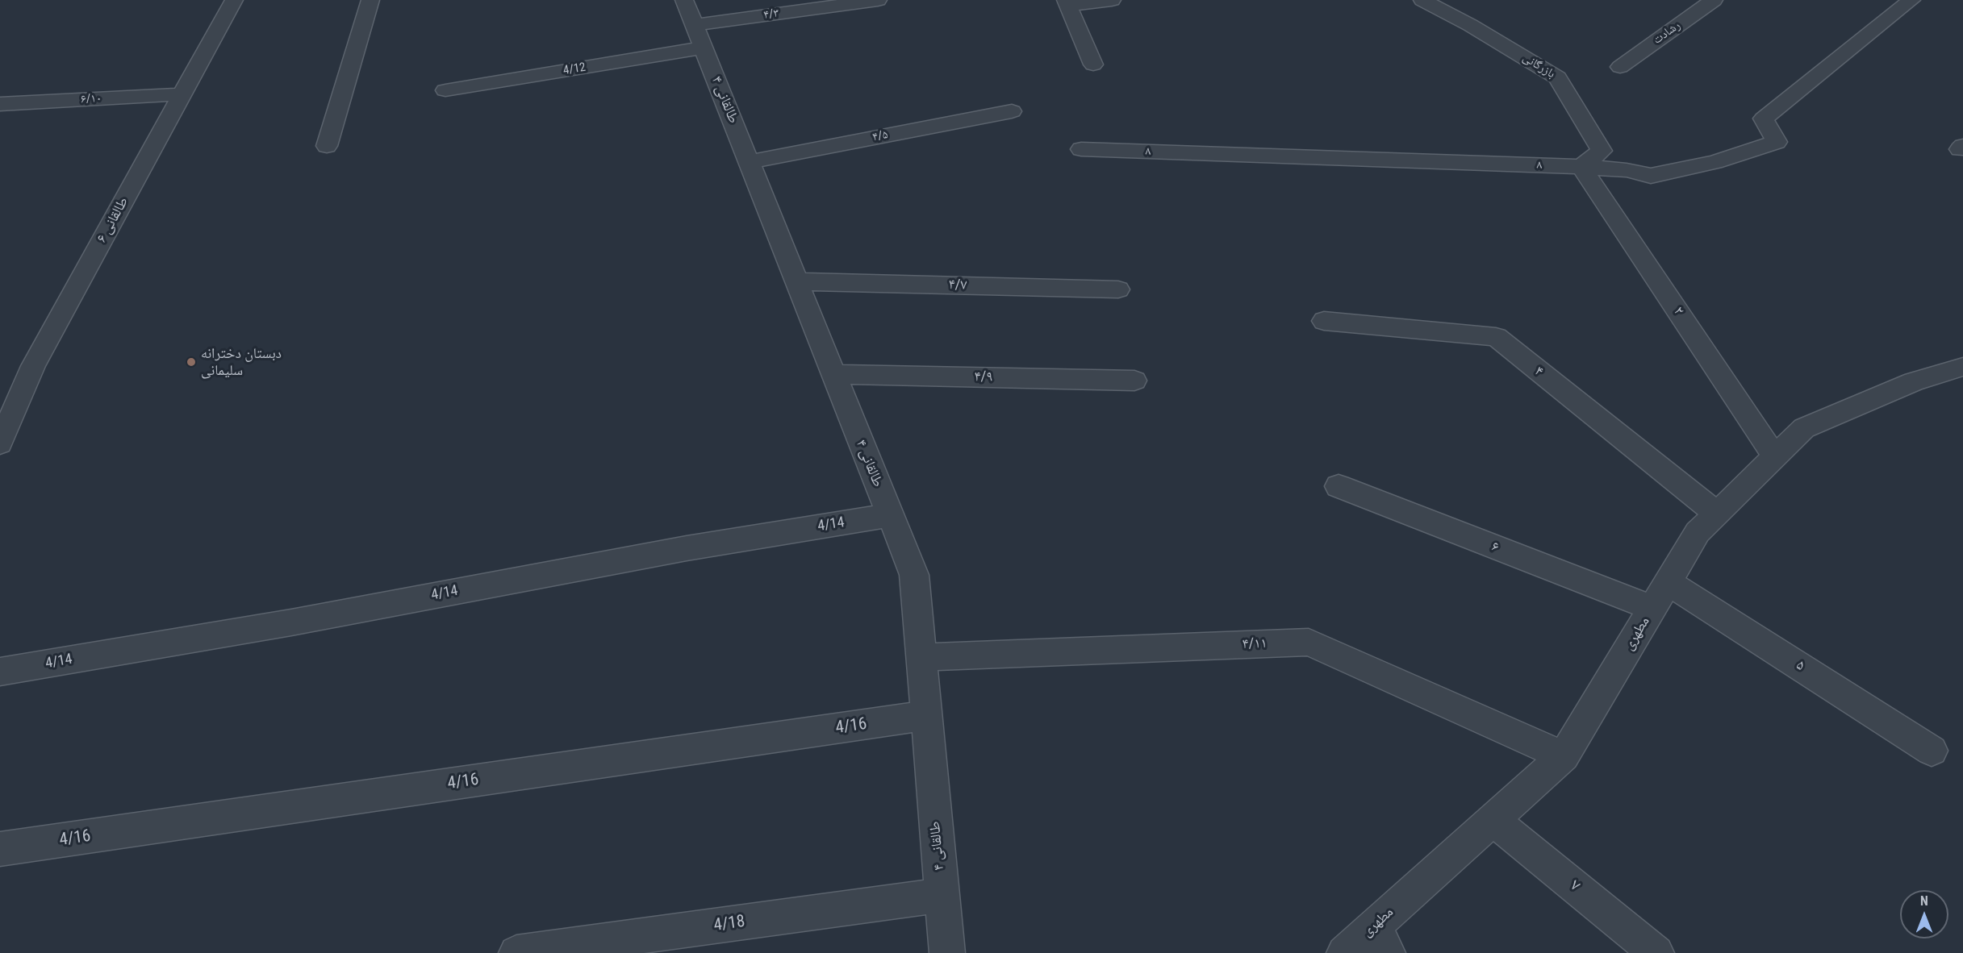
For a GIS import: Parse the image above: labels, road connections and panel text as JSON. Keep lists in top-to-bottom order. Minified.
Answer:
{"streets":{"street":["۴/۳","رشادت","بازرگانی","4/12","۶/۱۰","طالقانی ۴","۴/۵","۸","طالقانی ۶","۴/۷","۲","۴","۴/۹","4/14","۶","مطهری","۴/۱۱","۵","4/16","۷","4/18"]},"crossings":[["۴/۳","4/12"],["۴/۳","طالقانی ۴"],["بازرگانی","۸"],["بازرگانی","۲"],["4/12","طالقانی ۴"],["۶/۱۰","طالقانی ۶"],["طالقانی ۴","۴/۵"],["طالقانی ۴","۴/۷"],["طالقانی ۴","۴/۹"],["طالقانی ۴","4/14"],["طالقانی ۴","۴/۱۱"],["طالقانی ۴","4/16"],["طالقانی ۴","4/18"],["۸","۲"],["۲","مطهری"],["۴","مطهری"],["۶","مطهری"],["مطهری","۴/۱۱"],["مطهری","۵"],["مطهری","۷"]],"places":["دبستان دخترانه سلیمانی"],"north":"top"}
